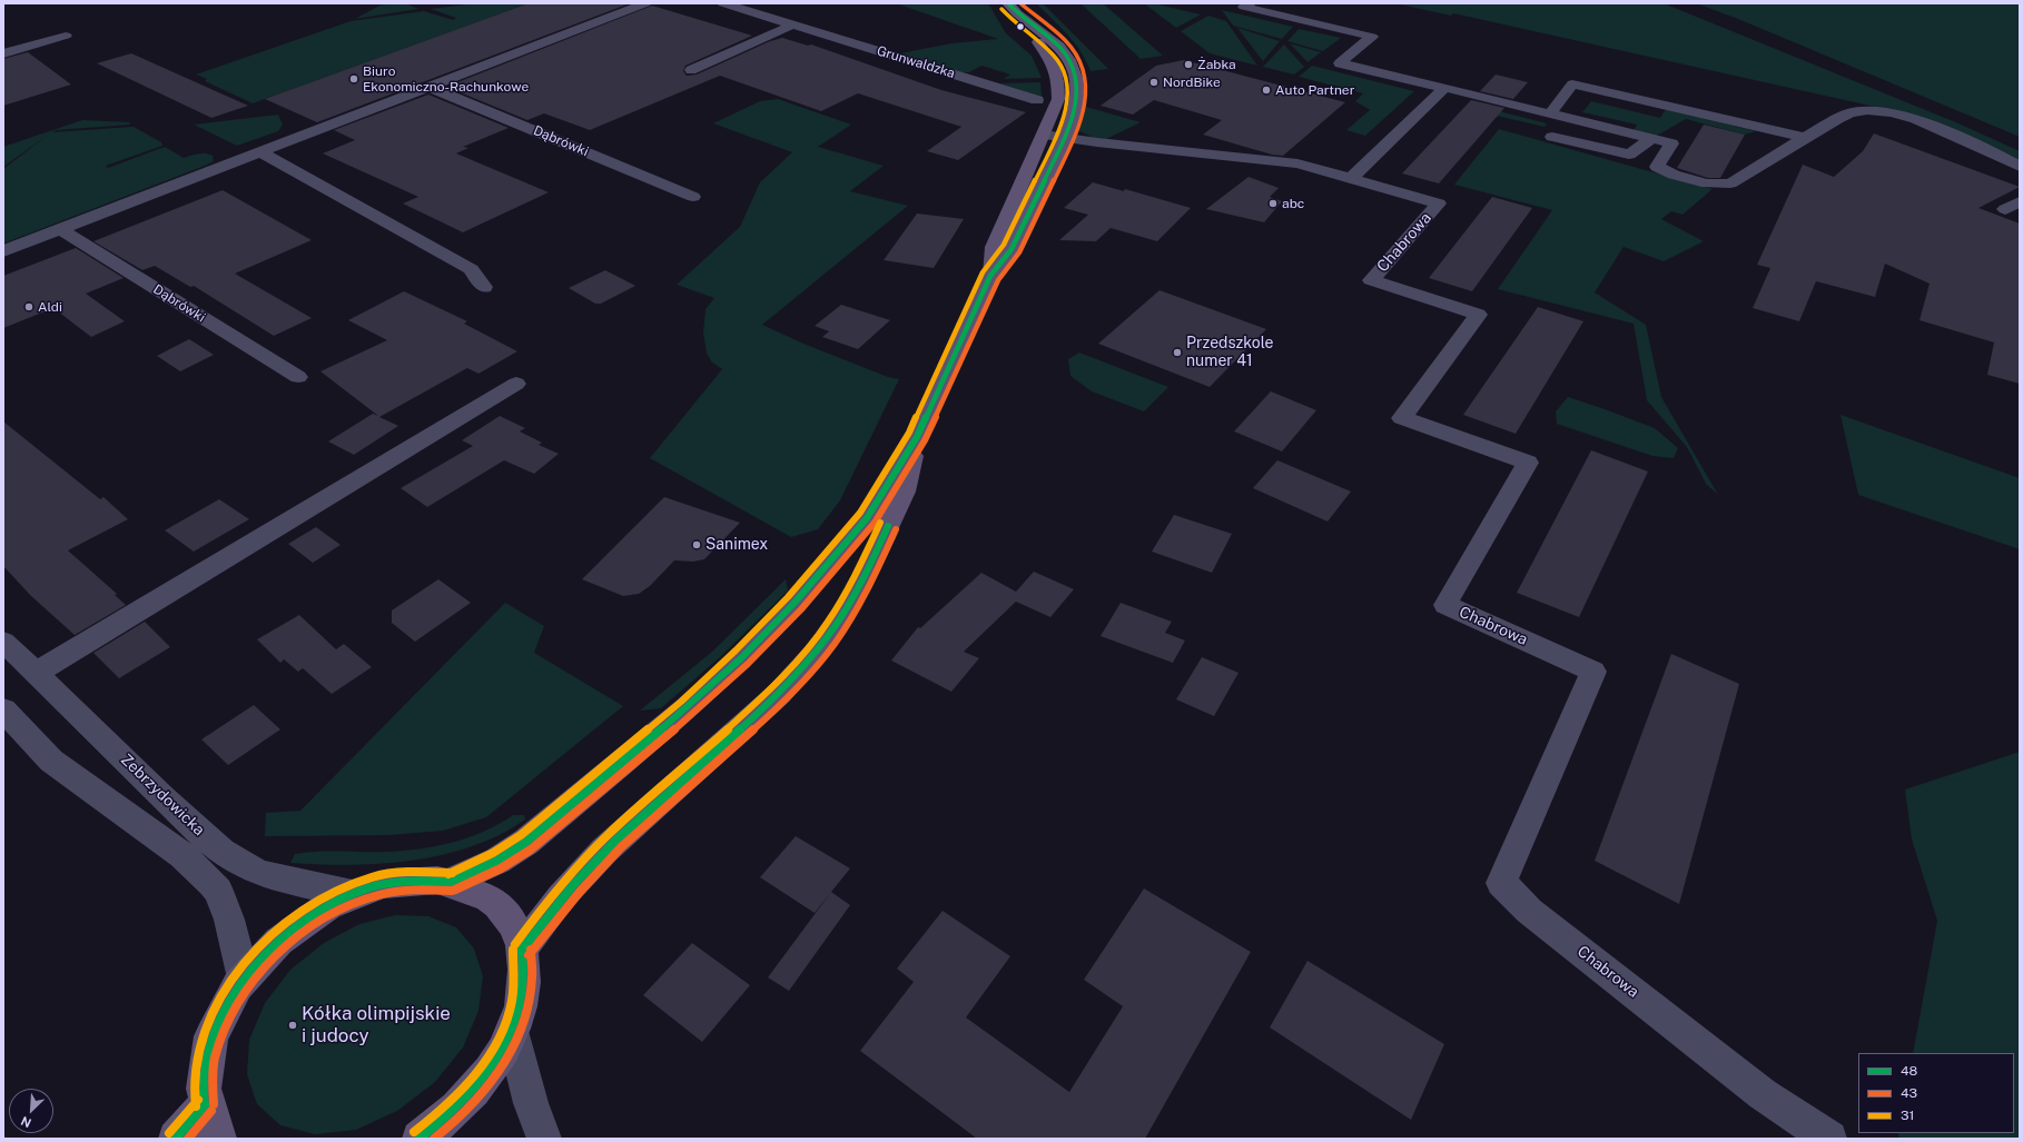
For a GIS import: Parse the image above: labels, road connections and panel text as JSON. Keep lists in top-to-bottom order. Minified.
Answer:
{"streets":{"street":["Grunwaldzka","Dąbrówki","Chabrowa","Zebrzydowicka"]},"places":["Żabka","Biuro Ekonomiczno-Rachunkowe","NordBike","Auto Partner","abc","Aldi","Przedszkole numer 41","Sanimex","Kółka olimpijskie i judocy"],"lines":["transit line 48","transit line 43","transit line 31"],"legend":["48","43","31"],"north":"bottom left"}
